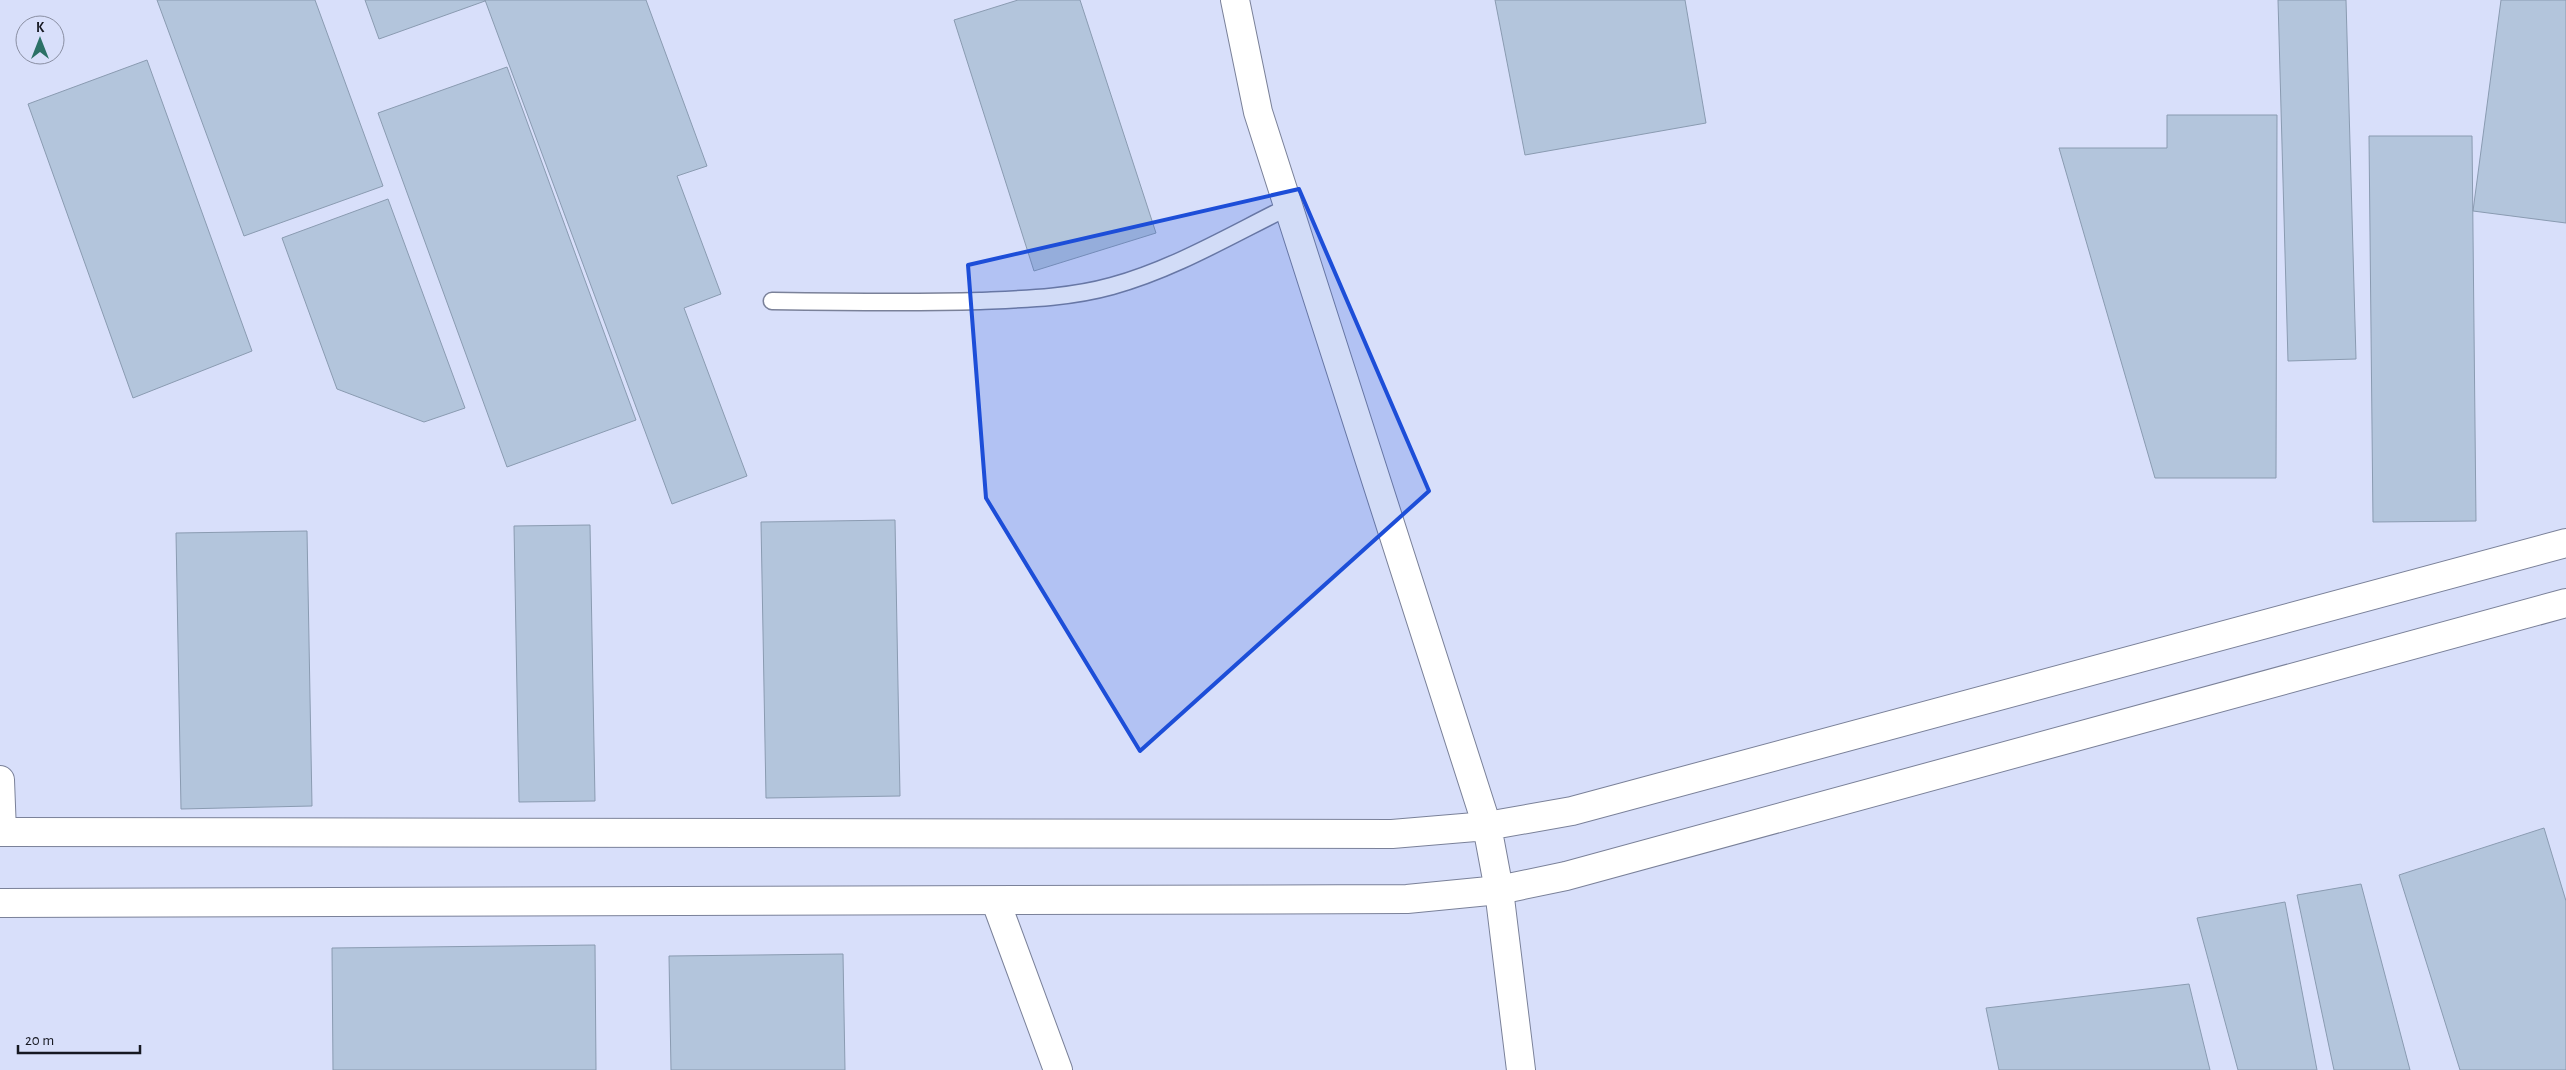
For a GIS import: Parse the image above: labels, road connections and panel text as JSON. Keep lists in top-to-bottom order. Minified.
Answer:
{"scale_bar":"20 m","north":"top"}
